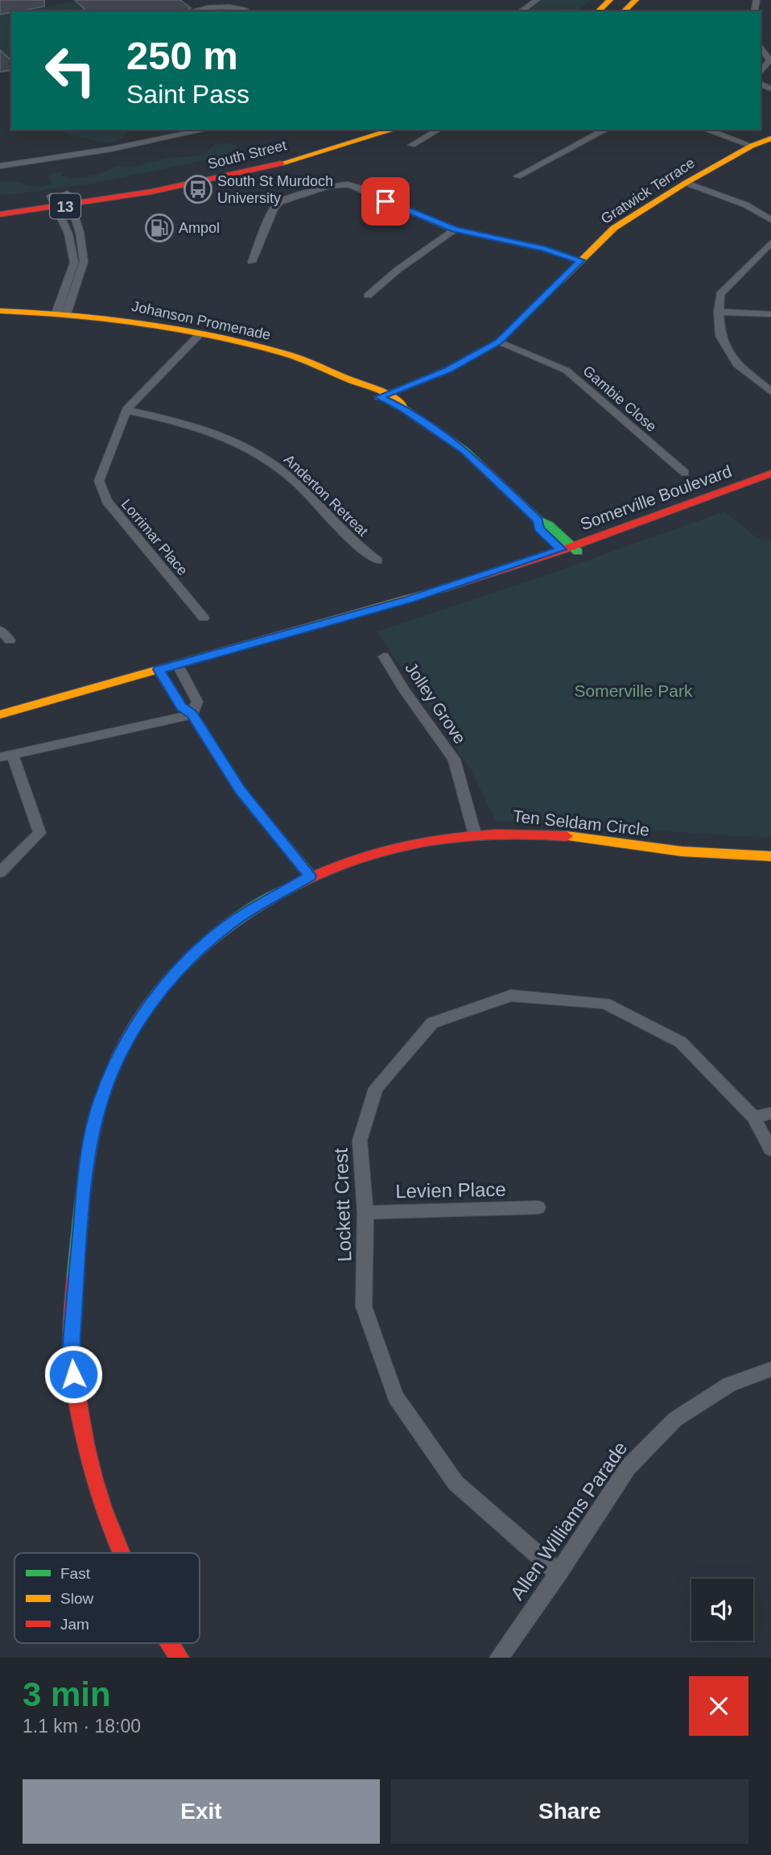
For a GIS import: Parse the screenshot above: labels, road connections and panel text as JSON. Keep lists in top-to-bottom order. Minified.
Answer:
{"streets":{"main road":["South Street","Gratwick Terrace","13","Johanson Promenade","Somerville Boulevard","Ten Seldam Circle"],"street":["Gambie Close","Anderton Retreat","Lorrimar Place","Jolley Grove","Levien Place","Lockett Crest","Allen Williams Parade"]},"crossings":[["Gratwick Terrace","Johanson Promenade"],["Gratwick Terrace","Gambie Close"],["Johanson Promenade","Somerville Boulevard"],["Johanson Promenade","Lorrimar Place"],["Anderton Retreat","Lorrimar Place"],["Jolley Grove","Ten Seldam Circle"],["Levien Place","Lockett Crest"],["Lockett Crest","Allen Williams Parade"]],"parks":["Somerville Park"],"places":{"bus stop":["South St Murdoch University"],"fuel station":["Ampol"]},"legend":["Fast","Slow","Jam"],"page":{"turn":["250 m","Saint Pass"],"heading":["3 min","1.1 km · 18:00"],"buttons":["Exit","Share"]}}
